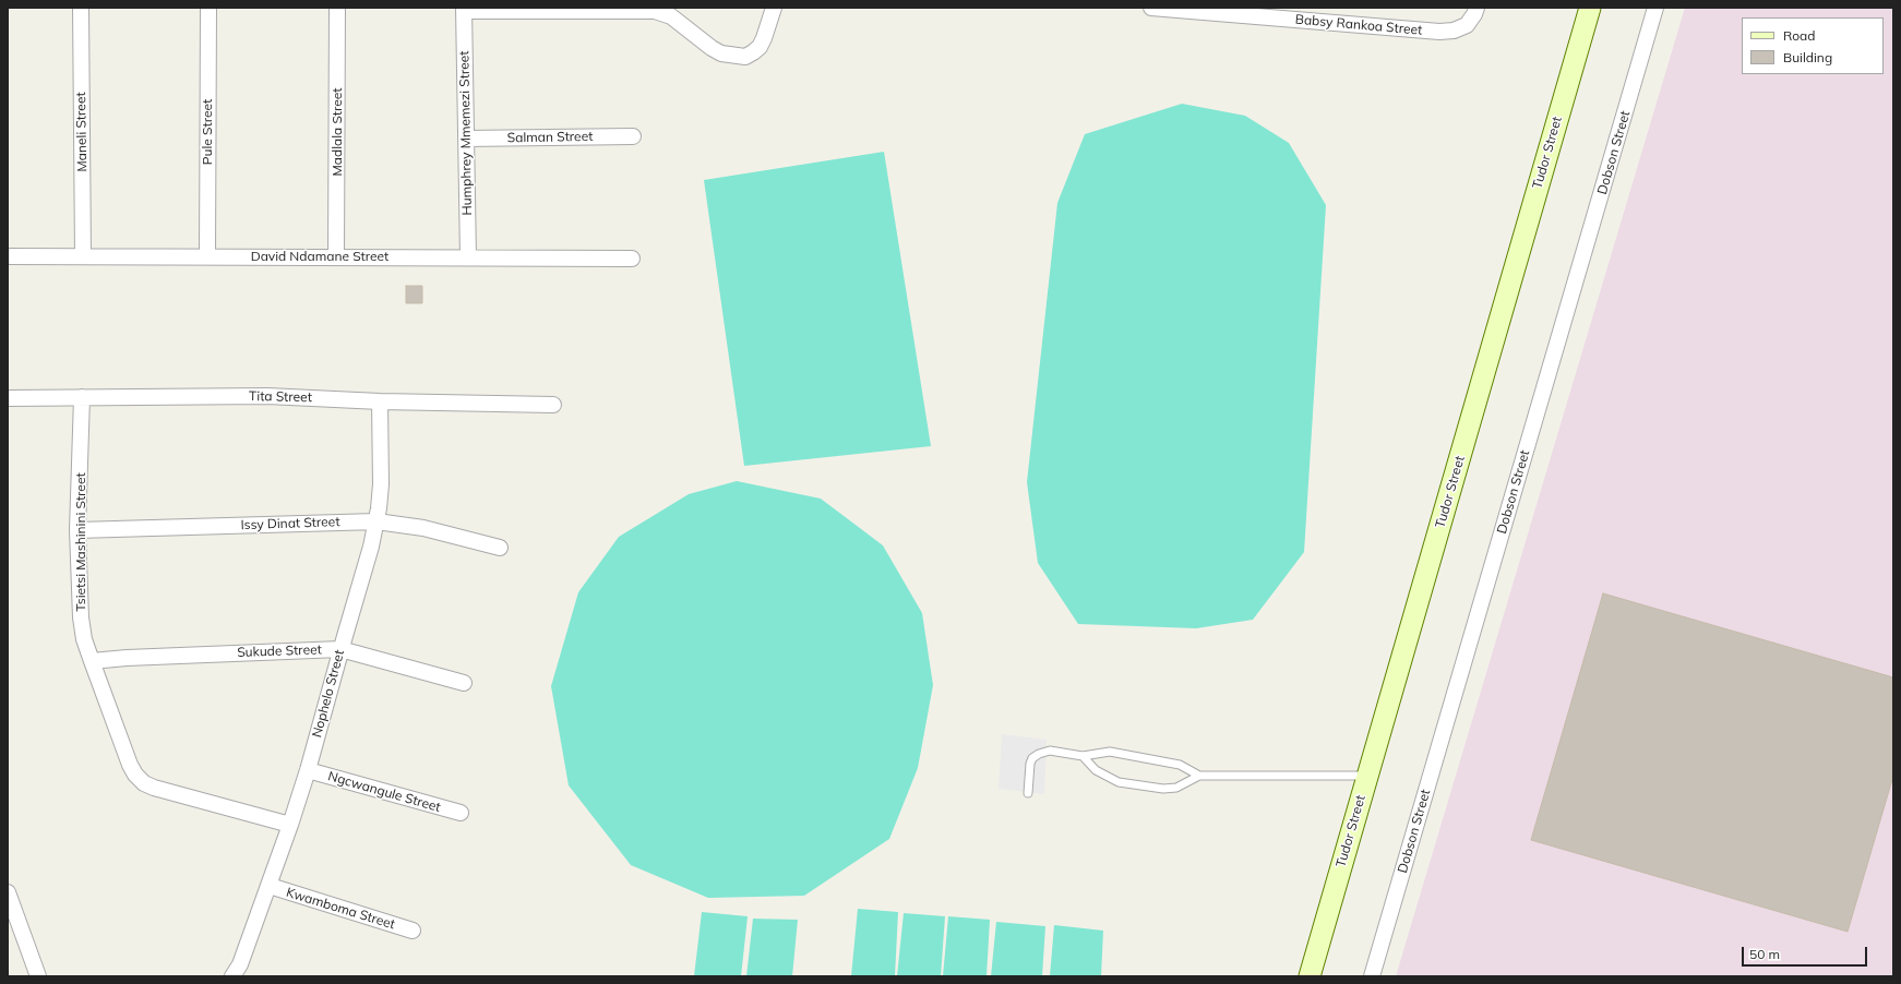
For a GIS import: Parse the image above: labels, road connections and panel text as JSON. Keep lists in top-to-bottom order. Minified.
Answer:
{"streets":{"street":["Babsy Rankoa Street","Maneli Street","Pule Street","Madlala Street","Humphrey Mmemezi Street","Salman Street","Tudor Street","Dobson Street","David Ndamane Street","Tita Street","Issy Dinat Street","Tsietsi Mashinini Street","Sukude Street","Nophelo Street","Ngcwangule Street","Kwamboma Street"]},"crossings":[["Maneli Street","David Ndamane Street"],["Pule Street","David Ndamane Street"],["Madlala Street","David Ndamane Street"],["Humphrey Mmemezi Street","Salman Street"],["Humphrey Mmemezi Street","David Ndamane Street"],["Tita Street","Tsietsi Mashinini Street"],["Tita Street","Nophelo Street"],["Issy Dinat Street","Tsietsi Mashinini Street"],["Issy Dinat Street","Nophelo Street"],["Tsietsi Mashinini Street","Sukude Street"],["Tsietsi Mashinini Street","Nophelo Street"],["Sukude Street","Nophelo Street"],["Nophelo Street","Ngcwangule Street"],["Nophelo Street","Kwamboma Street"]],"legend":["Road","Building"],"scale_bar":"50 m"}
